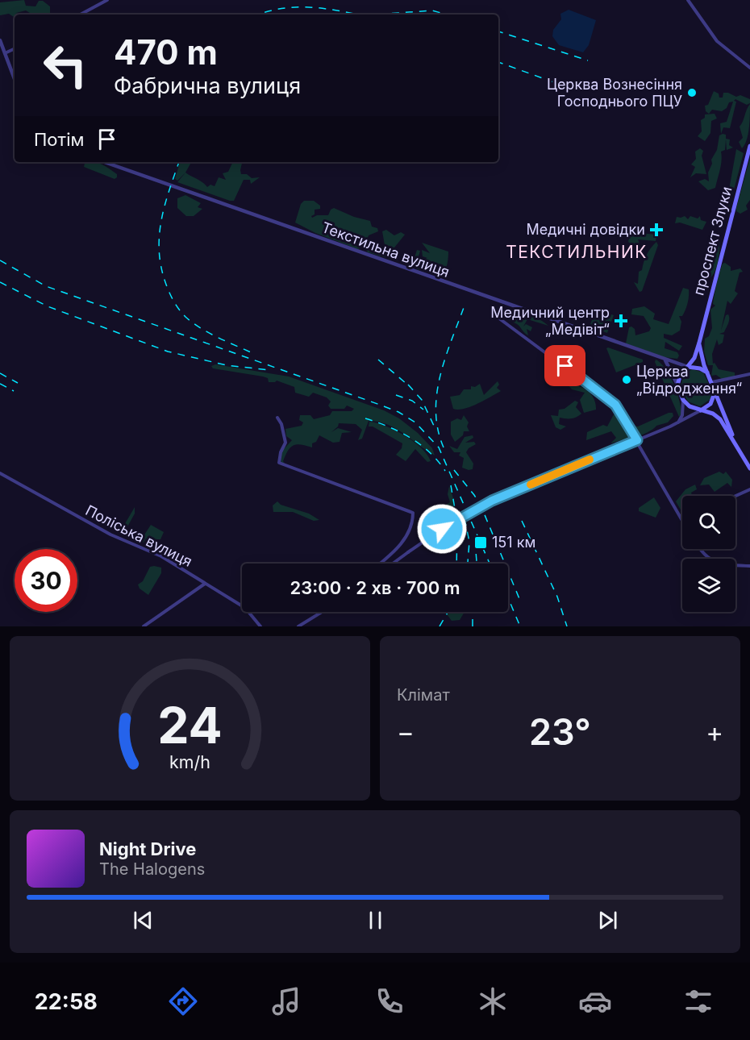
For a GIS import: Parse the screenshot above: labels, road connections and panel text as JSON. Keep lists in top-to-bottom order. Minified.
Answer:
{"streets":{"main road":["проспект Злуки"],"street":["Текстильна вулиця","Поліська вулиця"]},"crossings":[["проспект Злуки","Текстильна вулиця"]],"districts":["ТЕКСТИЛЬНИК"],"places":{"other":["Церква Вознесіння Господнього ПЦУ","Церква „Відродження“"],"health":["Медичні довідки","Медичний центр „Медівіт“"],"transit":["151 км"]},"page":{"turn":["470 m","Фабрична вулиця"],"then":"Потім","limit":"30","trip":"23:00 · 2 хв · 700 m","tile":"Клімат","heat":["−","23°","+"],"song":["Night Drive","The Halogens"],"tabs":"22:58","gauge":["24","km/h"]}}
